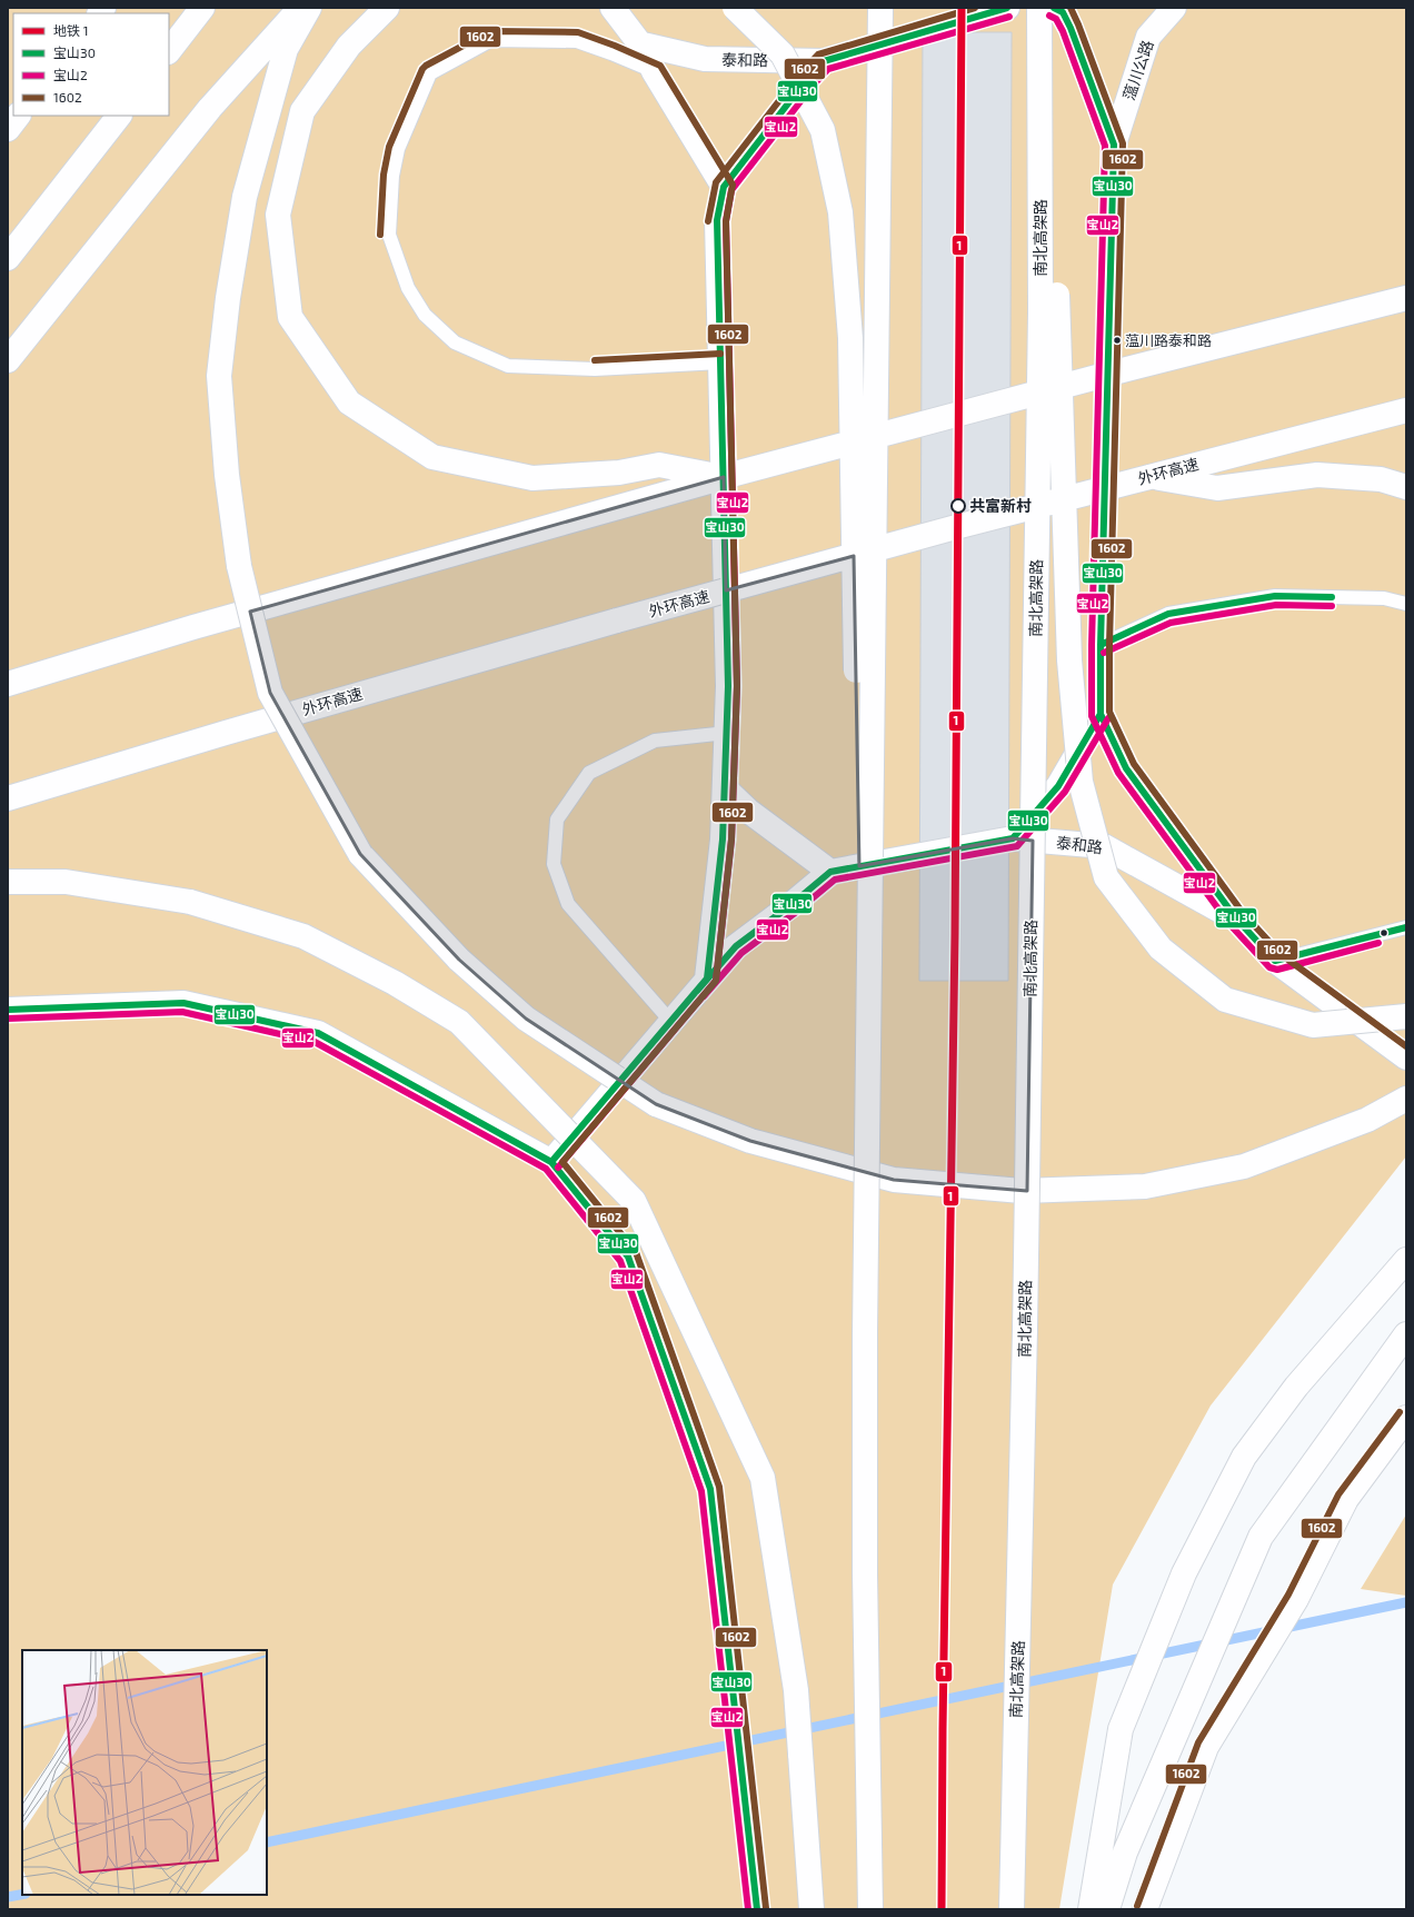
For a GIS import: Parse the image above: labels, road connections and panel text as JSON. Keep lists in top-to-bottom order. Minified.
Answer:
{"streets":{"main road":["泰和路","蕰川公路","南北高架路","外环高速"]},"crossings":[["泰和路","蕰川公路"]],"places":["蕰川路泰和路","共富新村"],"lines":["metro line 1","transit line 宝山30","transit line 1602","transit line 宝山2"],"legend":["地铁 1","宝山30","宝山2","1602"]}
